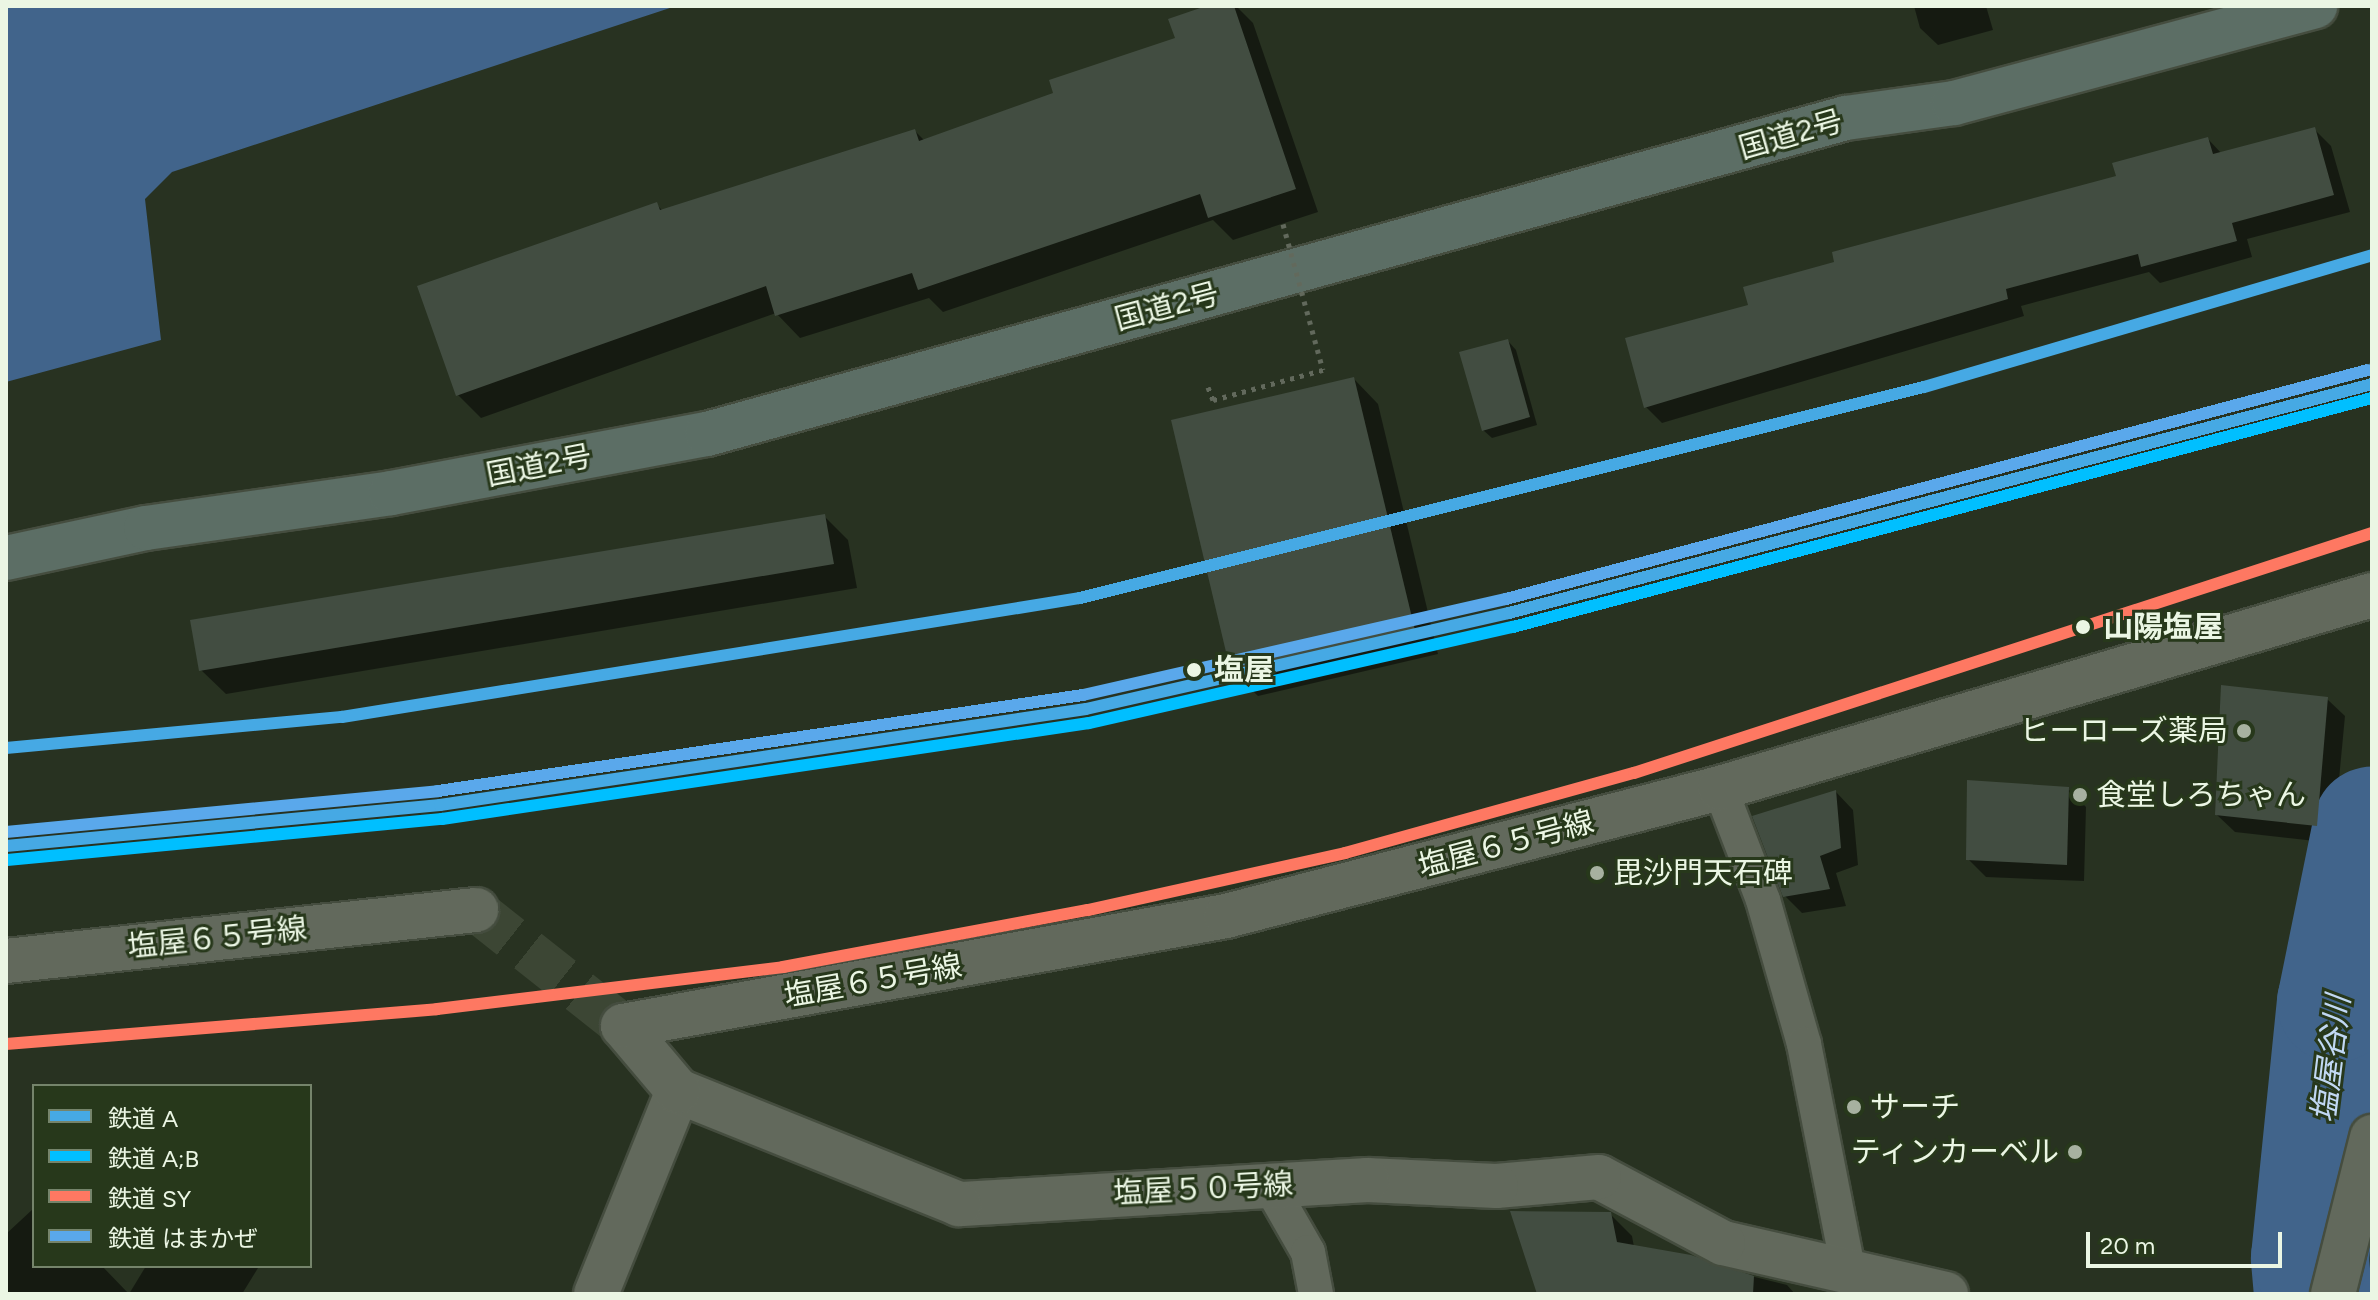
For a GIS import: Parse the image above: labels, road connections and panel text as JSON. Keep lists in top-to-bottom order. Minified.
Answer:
{"streets":{"highway":["国道2号"],"street":["塩屋６５号線","塩屋５０号線"]},"crossings":[["塩屋６５号線","塩屋５０号線"]],"water":["塩屋谷川"],"places":["山陽塩屋","塩屋","ヒーローズ薬局","食堂しろちゃん","毘沙門天石碑","サーチ","ティンカーベル"],"lines":["rail line A","rail line はまかぜ","rail line A;B","rail line SY"],"legend":["鉄道 A","鉄道 A;B","鉄道 SY","鉄道 はまかぜ"],"scale_bar":"20 m"}
